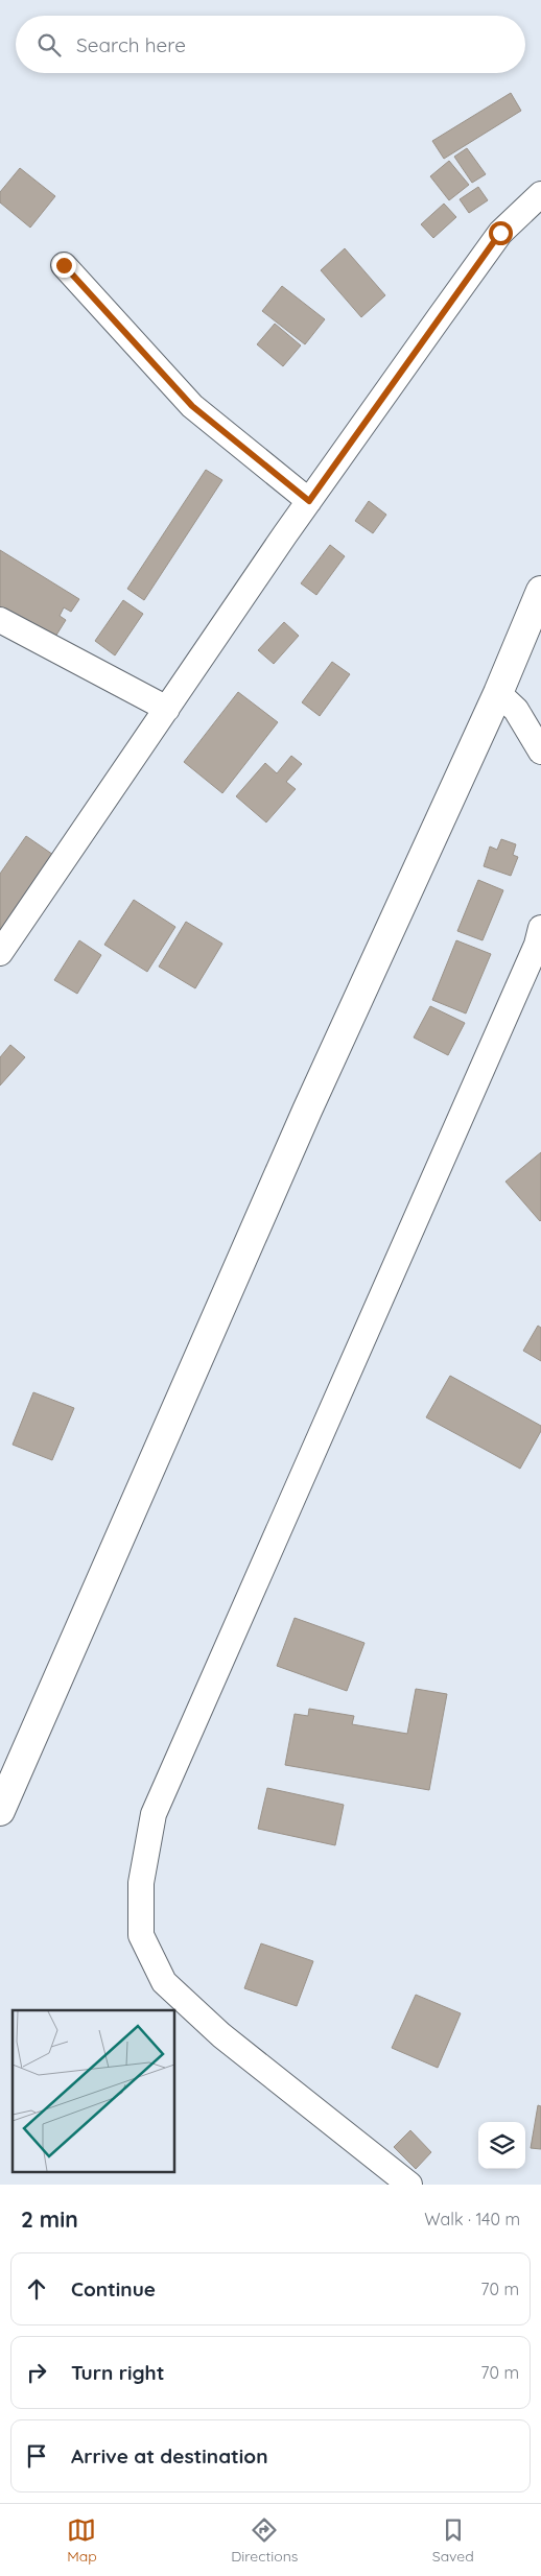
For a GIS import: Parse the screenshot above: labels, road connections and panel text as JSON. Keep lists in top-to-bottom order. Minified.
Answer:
{"page":{"search":"Search here","heading":["2 min","Walk · 140 m"],"list":[["Continue","70 m"],["Turn right","70 m"],"Arrive at destination"],"nav":["Map","Directions","Saved"]}}
